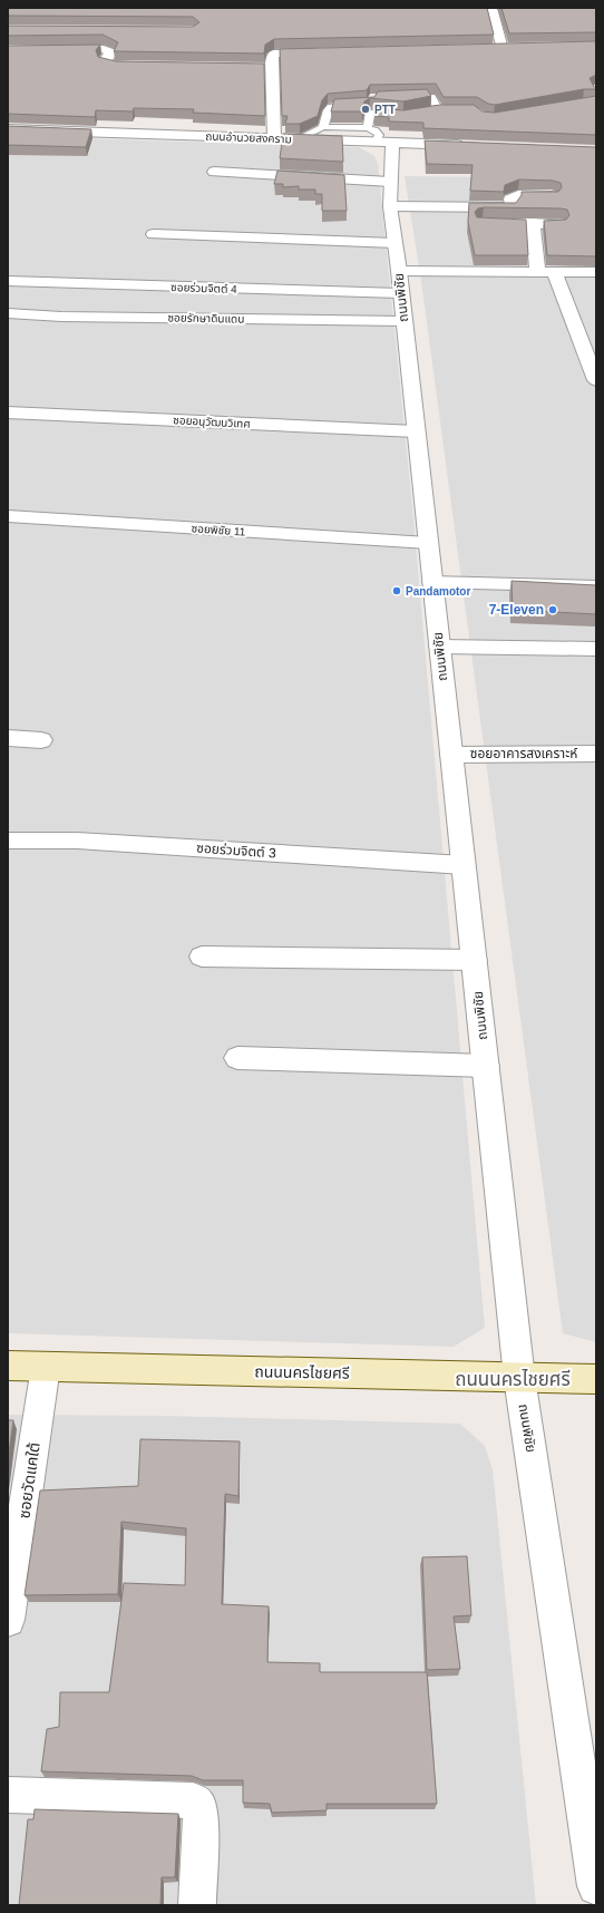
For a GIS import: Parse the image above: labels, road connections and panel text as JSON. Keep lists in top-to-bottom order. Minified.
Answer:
{"streets":{"main road":["ถนนนครไชยศรี"],"street":["ถนนอำนวยสงคราม","ซอยร่วมจิตต์ 4","ถนนพิชัย","ซอยรักษาดินแดน","ซอยอนุวัฒนวิเทศ","ซอยพิชัย 11","ซอยอาคารสงเคราะห์","ซอยร่วมจิตต์ 3","ซอยวัดแคใต้"]},"crossings":[["ถนนอำนวยสงคราม","ถนนพิชัย"],["ซอยร่วมจิตต์ 4","ถนนพิชัย"],["ถนนพิชัย","ซอยรักษาดินแดน"],["ถนนพิชัย","ซอยอนุวัฒนวิเทศ"],["ถนนพิชัย","ซอยพิชัย 11"],["ถนนพิชัย","ซอยอาคารสงเคราะห์"],["ถนนพิชัย","ซอยร่วมจิตต์ 3"],["ถนนพิชัย","ถนนนครไชยศรี"],["ถนนนครไชยศรี","ซอยวัดแคใต้"]],"districts":["ถนนนครไชยศรี"],"places":["PTT","Pandamotor","7-Eleven"]}
